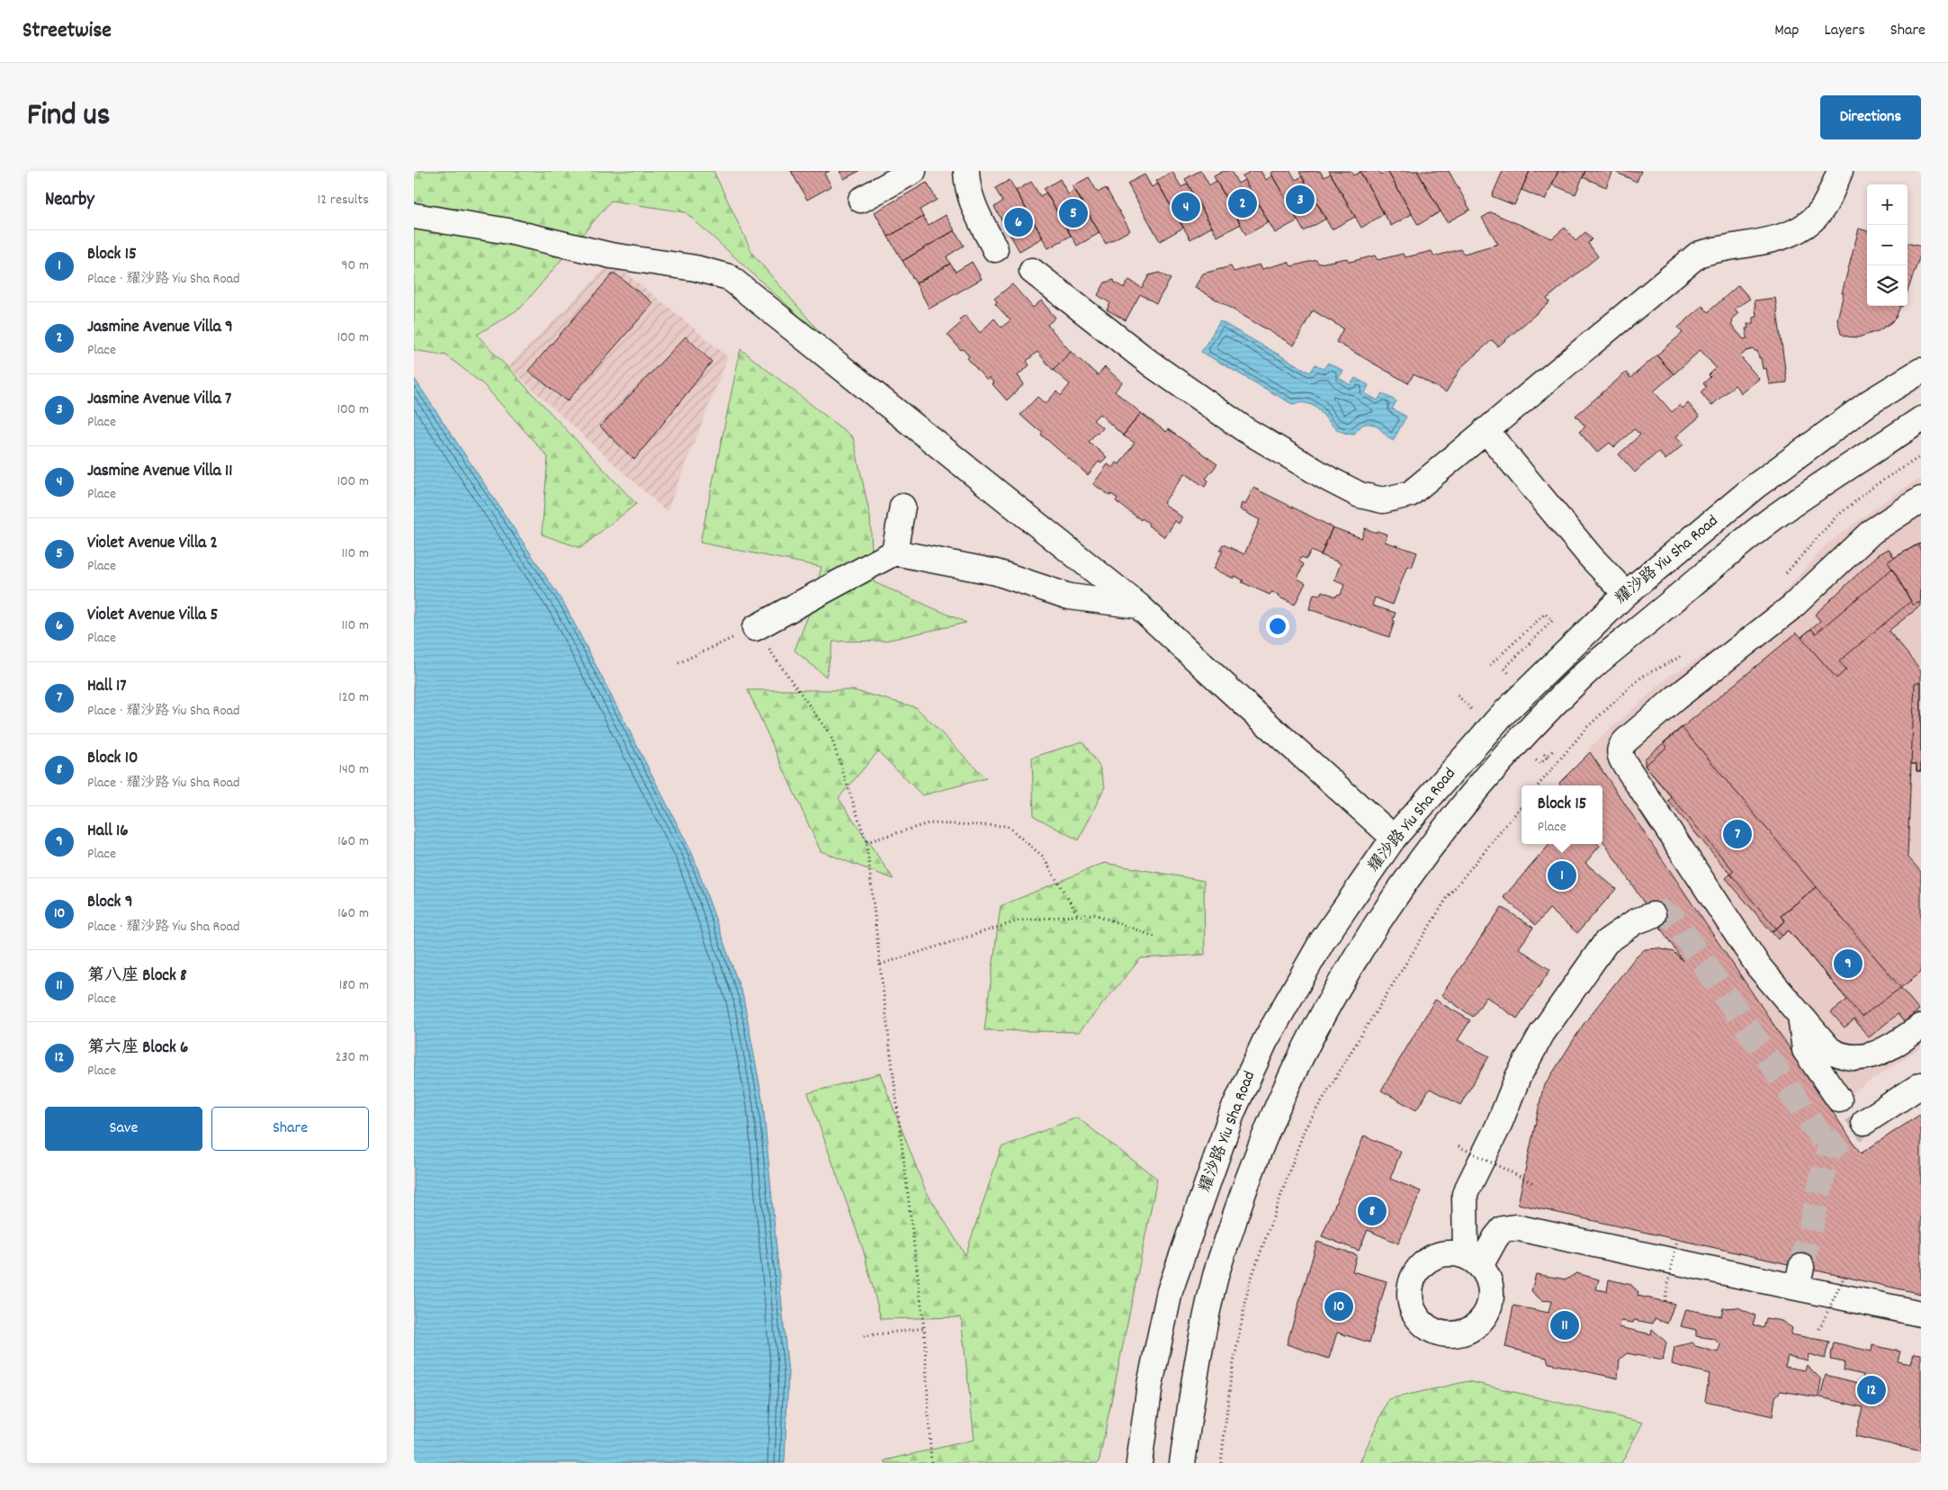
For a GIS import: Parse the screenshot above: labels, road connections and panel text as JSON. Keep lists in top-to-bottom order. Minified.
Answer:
{"streets":{"street":["耀沙路 Yiu Sha Road"]},"page":{"header":"Streetwise","nav":["Map","Layers","Share"],"title":"Find us","buttons":["Directions",["Save","Share"]],"heading":["Nearby","12 results"],"pins":["3","2","4","5","6","7","1","9","8","10","11","12"],"map_buttons":["+","−"],"list":[{"mark":"1","name":"Block 15","note":"Place · 耀沙路 Yiu Sha Road","value":"90 m"},{"mark":"2","name":"Jasmine Avenue Villa 9","note":"Place","value":"100 m"},{"mark":"3","name":"Jasmine Avenue Villa 7","note":"Place","value":"100 m"},{"mark":"4","name":"Jasmine Avenue Villa 11","note":"Place","value":"100 m"},{"mark":"5","name":"Violet Avenue Villa 2","note":"Place","value":"110 m"},{"mark":"6","name":"Violet Avenue Villa 5","note":"Place","value":"110 m"},{"mark":"7","name":"Hall 17","note":"Place · 耀沙路 Yiu Sha Road","value":"120 m"},{"mark":"8","name":"Block 10","note":"Place · 耀沙路 Yiu Sha Road","value":"140 m"},{"mark":"9","name":"Hall 16","note":"Place","value":"160 m"},{"mark":"10","name":"Block 9","note":"Place · 耀沙路 Yiu Sha Road","value":"160 m"},{"mark":"11","name":"第八座 Block 8","note":"Place","value":"180 m"},{"mark":"12","name":"第六座 Block 6","note":"Place","value":"230 m"}],"popup":["Block 15","Place"]}}
